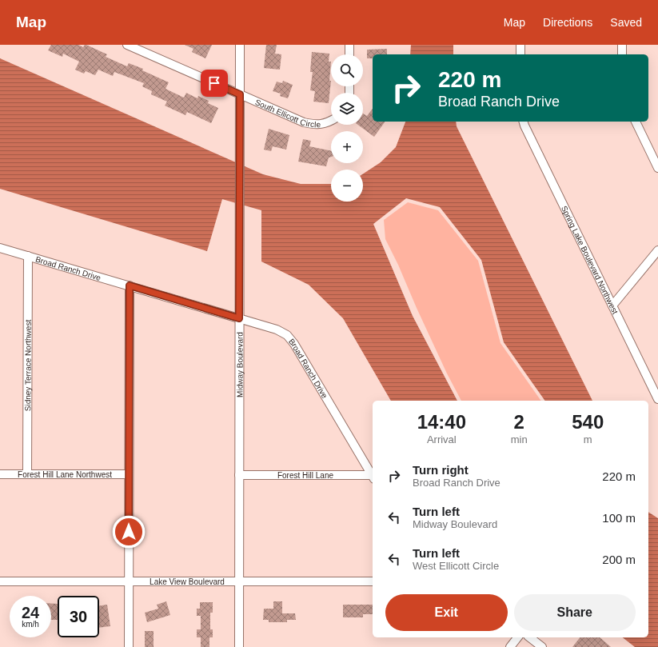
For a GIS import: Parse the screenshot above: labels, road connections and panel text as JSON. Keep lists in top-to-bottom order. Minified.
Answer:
{"streets":{"street":["South Ellicott Circle","Spring Lake Boulevard Northwest","Broad Ranch Drive","Midway Boulevard","Sidney Terrace Northwest","Forest Hill Lane Northwest","Forest Hill Lane","Lake View Boulevard"]},"crossings":[["South Ellicott Circle","Midway Boulevard"],["Broad Ranch Drive","Midway Boulevard"],["Broad Ranch Drive","Sidney Terrace Northwest"],["Midway Boulevard","Forest Hill Lane"],["Midway Boulevard","Lake View Boulevard"],["Sidney Terrace Northwest","Forest Hill Lane Northwest"]],"page":{"header":"Map","nav":["Map","Directions","Saved"],"map_buttons":["+","−"],"turn":["220 m","Broad Ranch Drive"],"eta":["14:40","Arrival","2","min","540","m"],"list":[{"name":"Turn right","note":"Broad Ranch Drive","value":"220 m"},{"name":"Turn left","note":"Midway Boulevard","value":"100 m"},{"name":"Turn left","note":"West Ellicott Circle","value":"200 m"}],"buttons":["Exit","Share"],"speed":"24 km/h","limit":"30"}}
